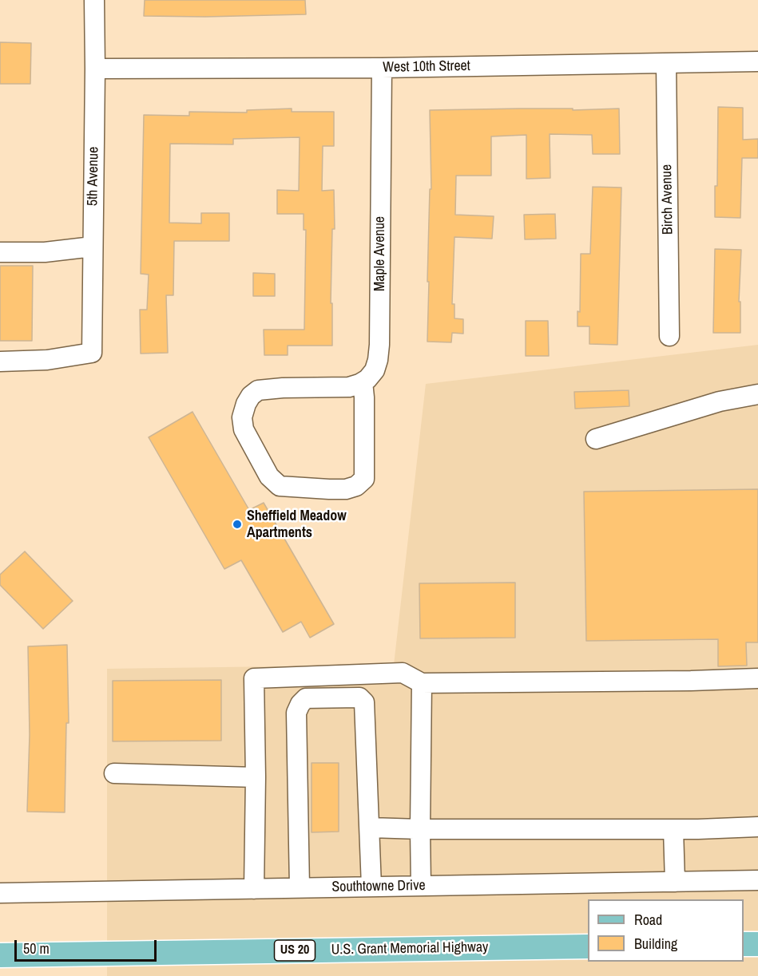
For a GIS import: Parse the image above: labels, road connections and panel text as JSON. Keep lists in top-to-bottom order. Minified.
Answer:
{"streets":{"main road":["U.S. Grant Memorial Highway","US 20"],"street":["West 10th Street","5th Avenue","Birch Avenue","Maple Avenue","Southtowne Drive"]},"crossings":[["West 10th Street","5th Avenue"],["West 10th Street","Birch Avenue"],["West 10th Street","Maple Avenue"]],"places":["Sheffield Meadow Apartments"],"legend":["Road","Building"],"scale_bar":"50 m"}
